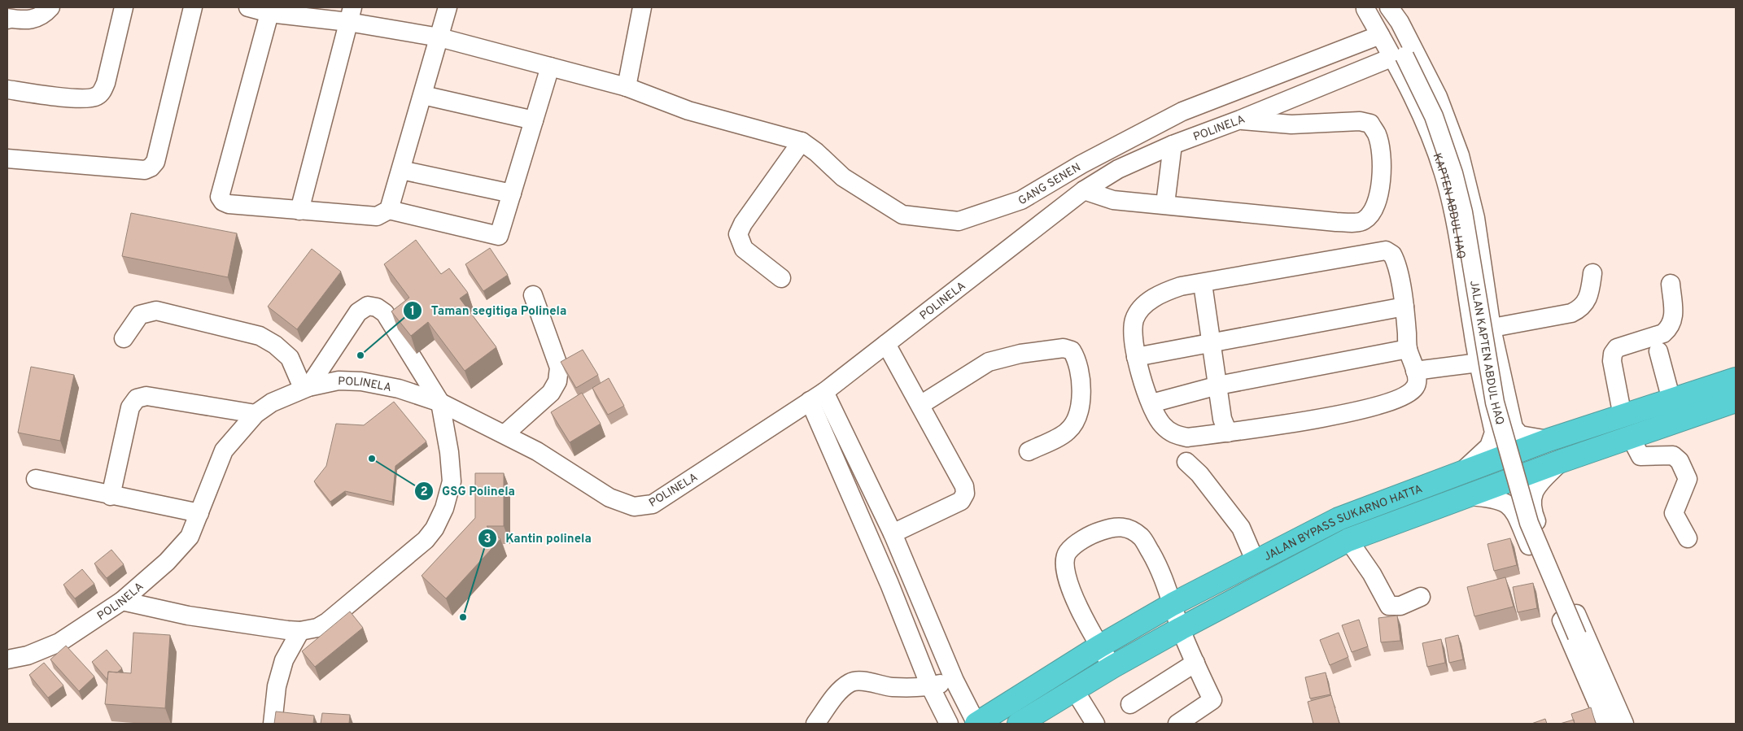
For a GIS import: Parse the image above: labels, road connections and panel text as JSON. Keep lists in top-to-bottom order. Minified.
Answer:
{"streets":{"highway":["JALAN BYPASS SUKARNO HATTA"],"street":["POLINELA","GANG SENEN","KAPTEN ABDUL HAQ","JALAN KAPTEN ABDUL HAQ"]},"crossings":[["POLINELA","KAPTEN ABDUL HAQ"],["POLINELA","JALAN KAPTEN ABDUL HAQ"],["GANG SENEN","KAPTEN ABDUL HAQ"],["KAPTEN ABDUL HAQ","JALAN KAPTEN ABDUL HAQ"],["KAPTEN ABDUL HAQ","JALAN BYPASS SUKARNO HATTA"],["JALAN KAPTEN ABDUL HAQ","JALAN BYPASS SUKARNO HATTA"]],"places":["Taman segitiga Polinela","GSG Polinela","Kantin polinela"]}
